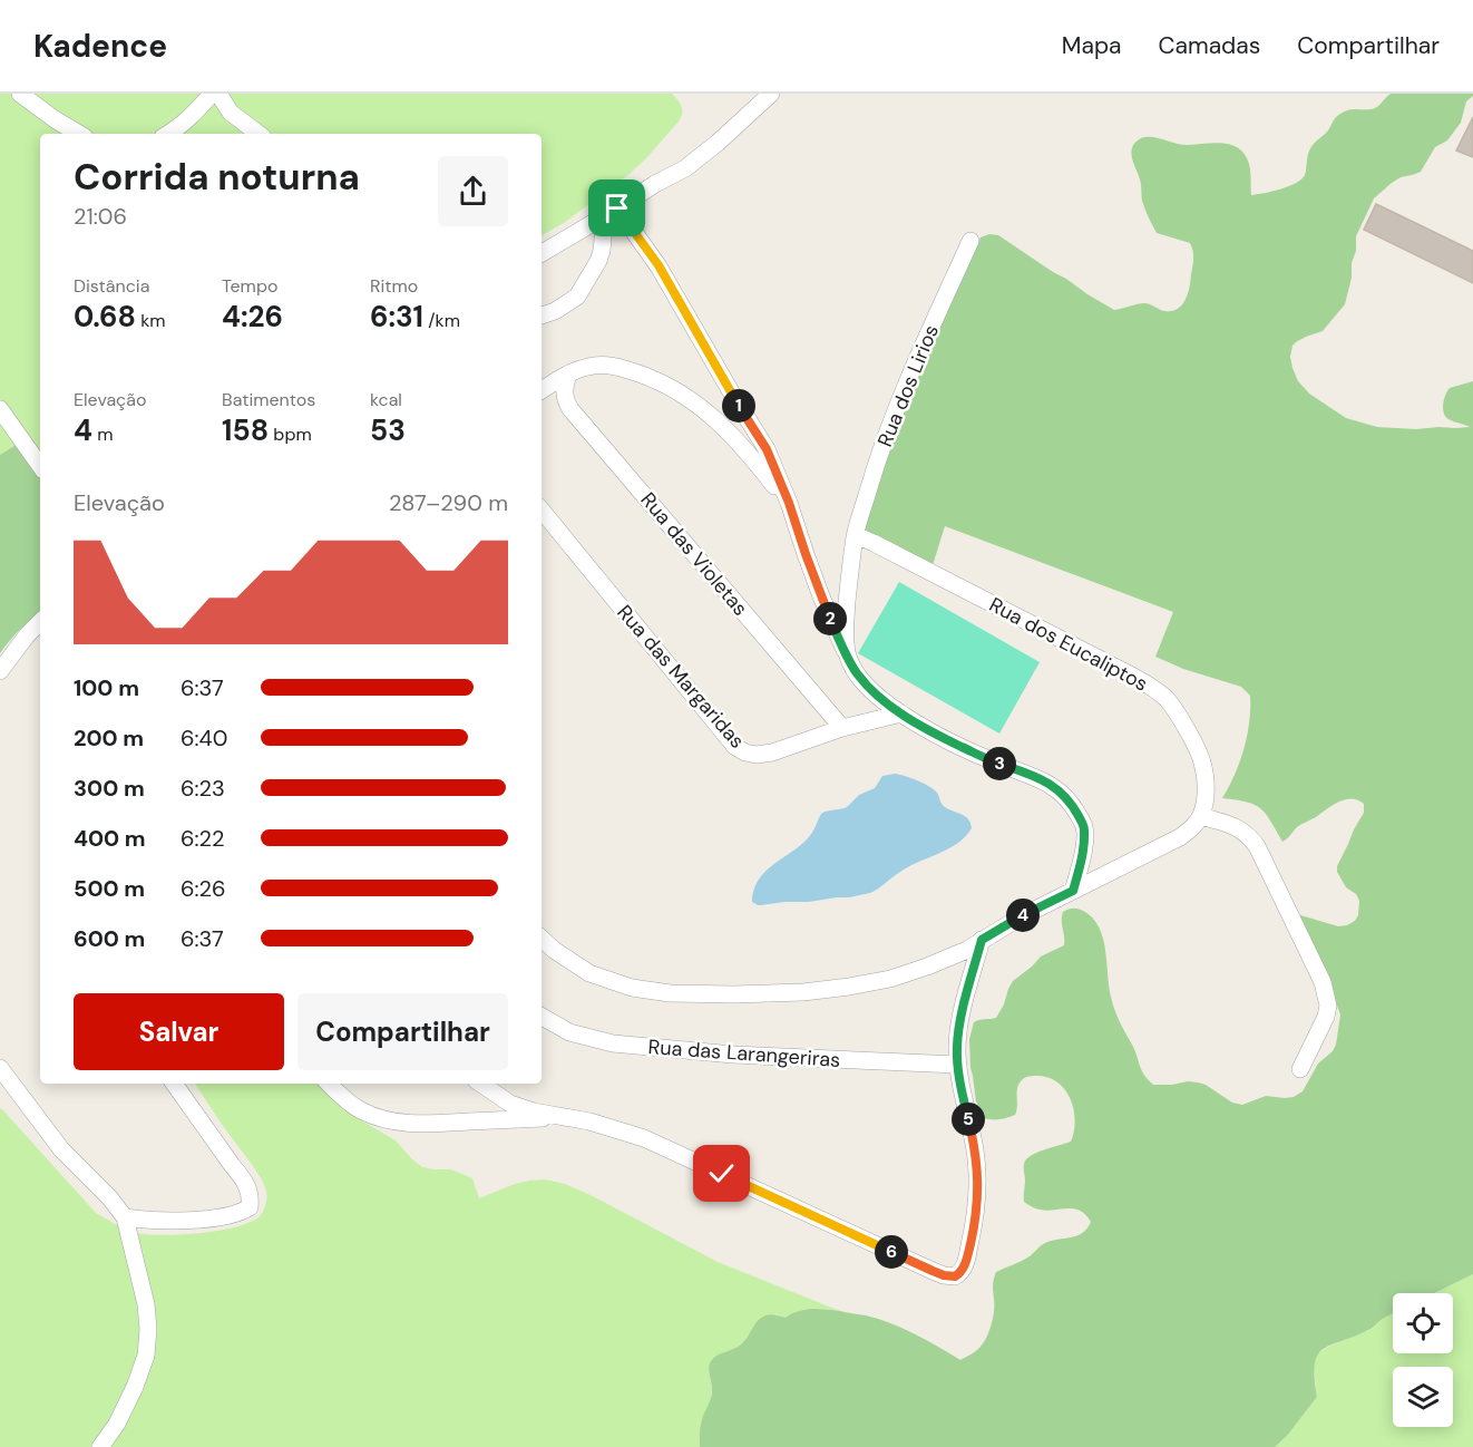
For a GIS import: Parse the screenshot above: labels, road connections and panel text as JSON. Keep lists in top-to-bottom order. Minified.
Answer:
{"streets":{"street":["Rua dos Lirios","Rua das Violetas","Rua dos Eucaliptos","Rua das Margaridas","Rua das Larangeriras"]},"crossings":[["Rua dos Lirios","Rua dos Eucaliptos"],["Rua das Violetas","Rua das Margaridas"]],"page":{"header":"Kadence","nav":["Mapa","Camadas","Compartilhar"],"heading":["Corrida noturna","21:06"],"stats":[["Distância","0.68 km"],["Tempo","4:26"],["Ritmo","6:31 /km"],["Elevação","4 m"],["Batimentos","158 bpm"],["kcal","53"]],"pins":["1","2","3","4","5","6"],"chart":["Elevação","287–290 m"],"list":[{"name":"100 m","note":"6:37"},{"name":"200 m","note":"6:40"},{"name":"300 m","note":"6:23"},{"name":"400 m","note":"6:22"},{"name":"500 m","note":"6:26"},{"name":"600 m","note":"6:37"}],"buttons":["Salvar","Compartilhar"]}}
